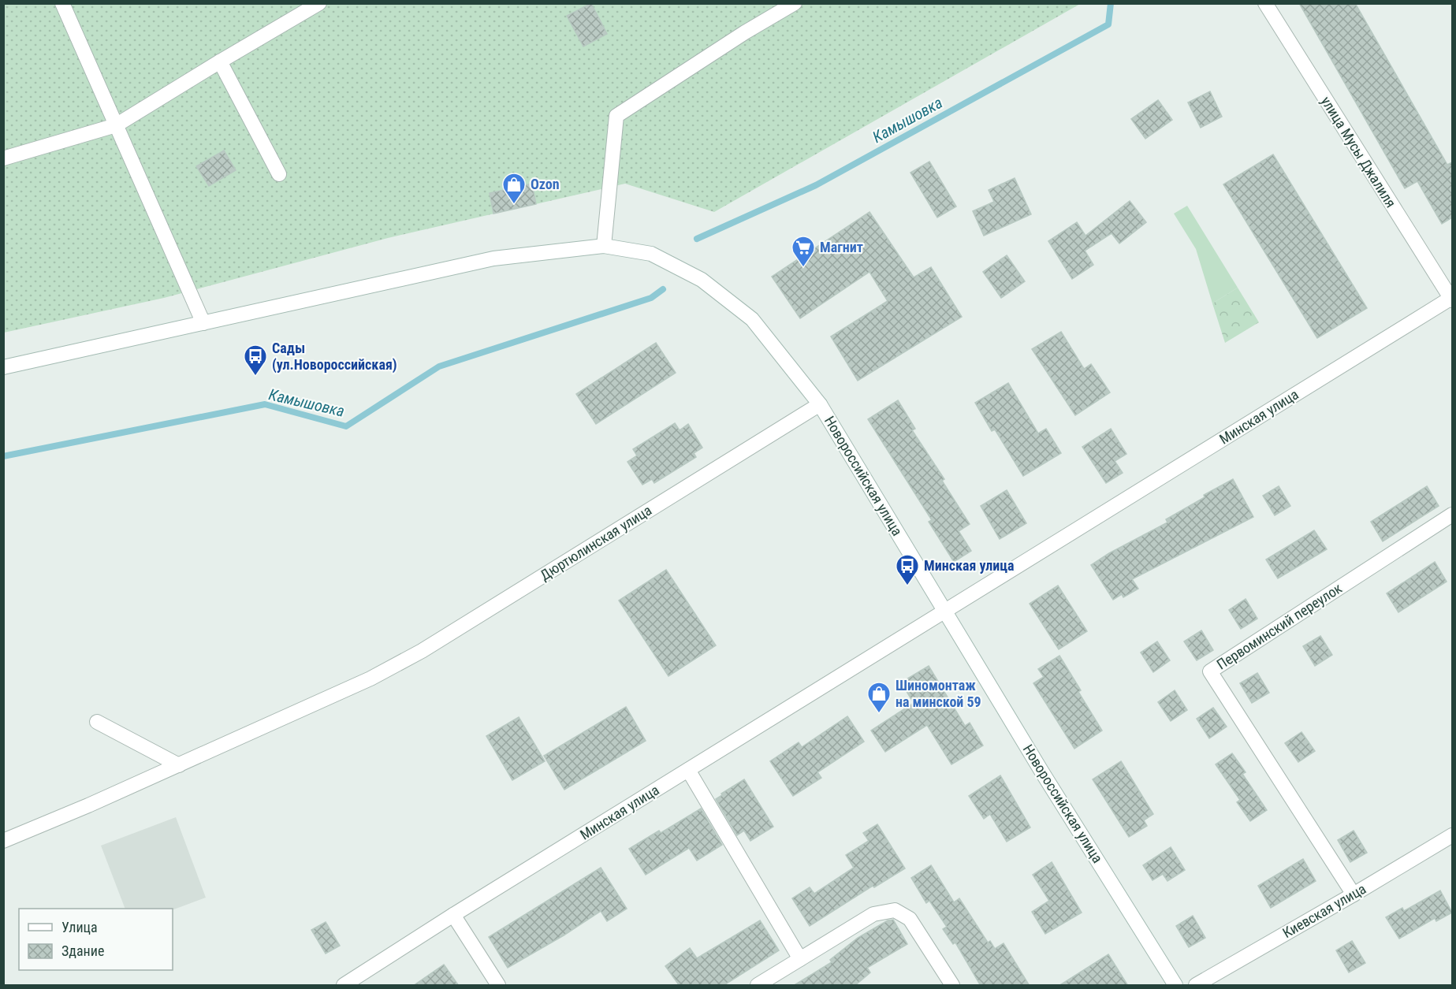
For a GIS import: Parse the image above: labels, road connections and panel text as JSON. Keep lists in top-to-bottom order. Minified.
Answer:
{"streets":{"street":["улица Мусы Джалиля","Минская улица","Новороссийская улица","Дюртюлинская улица","Первоминский переулок","Киевская улица"]},"crossings":[["улица Мусы Джалиля","Минская улица"],["Минская улица","Новороссийская улица"],["Новороссийская улица","Дюртюлинская улица"],["Первоминский переулок","Киевская улица"]],"water":["Камышовка"],"places":{"shop":["Ozon","Шиномонтаж на минской 59"],"supermarket":["Магнит"],"bus stop":["Сады (ул.Новороссийская)","Минская улица"]},"legend":["Улица","Здание"]}
